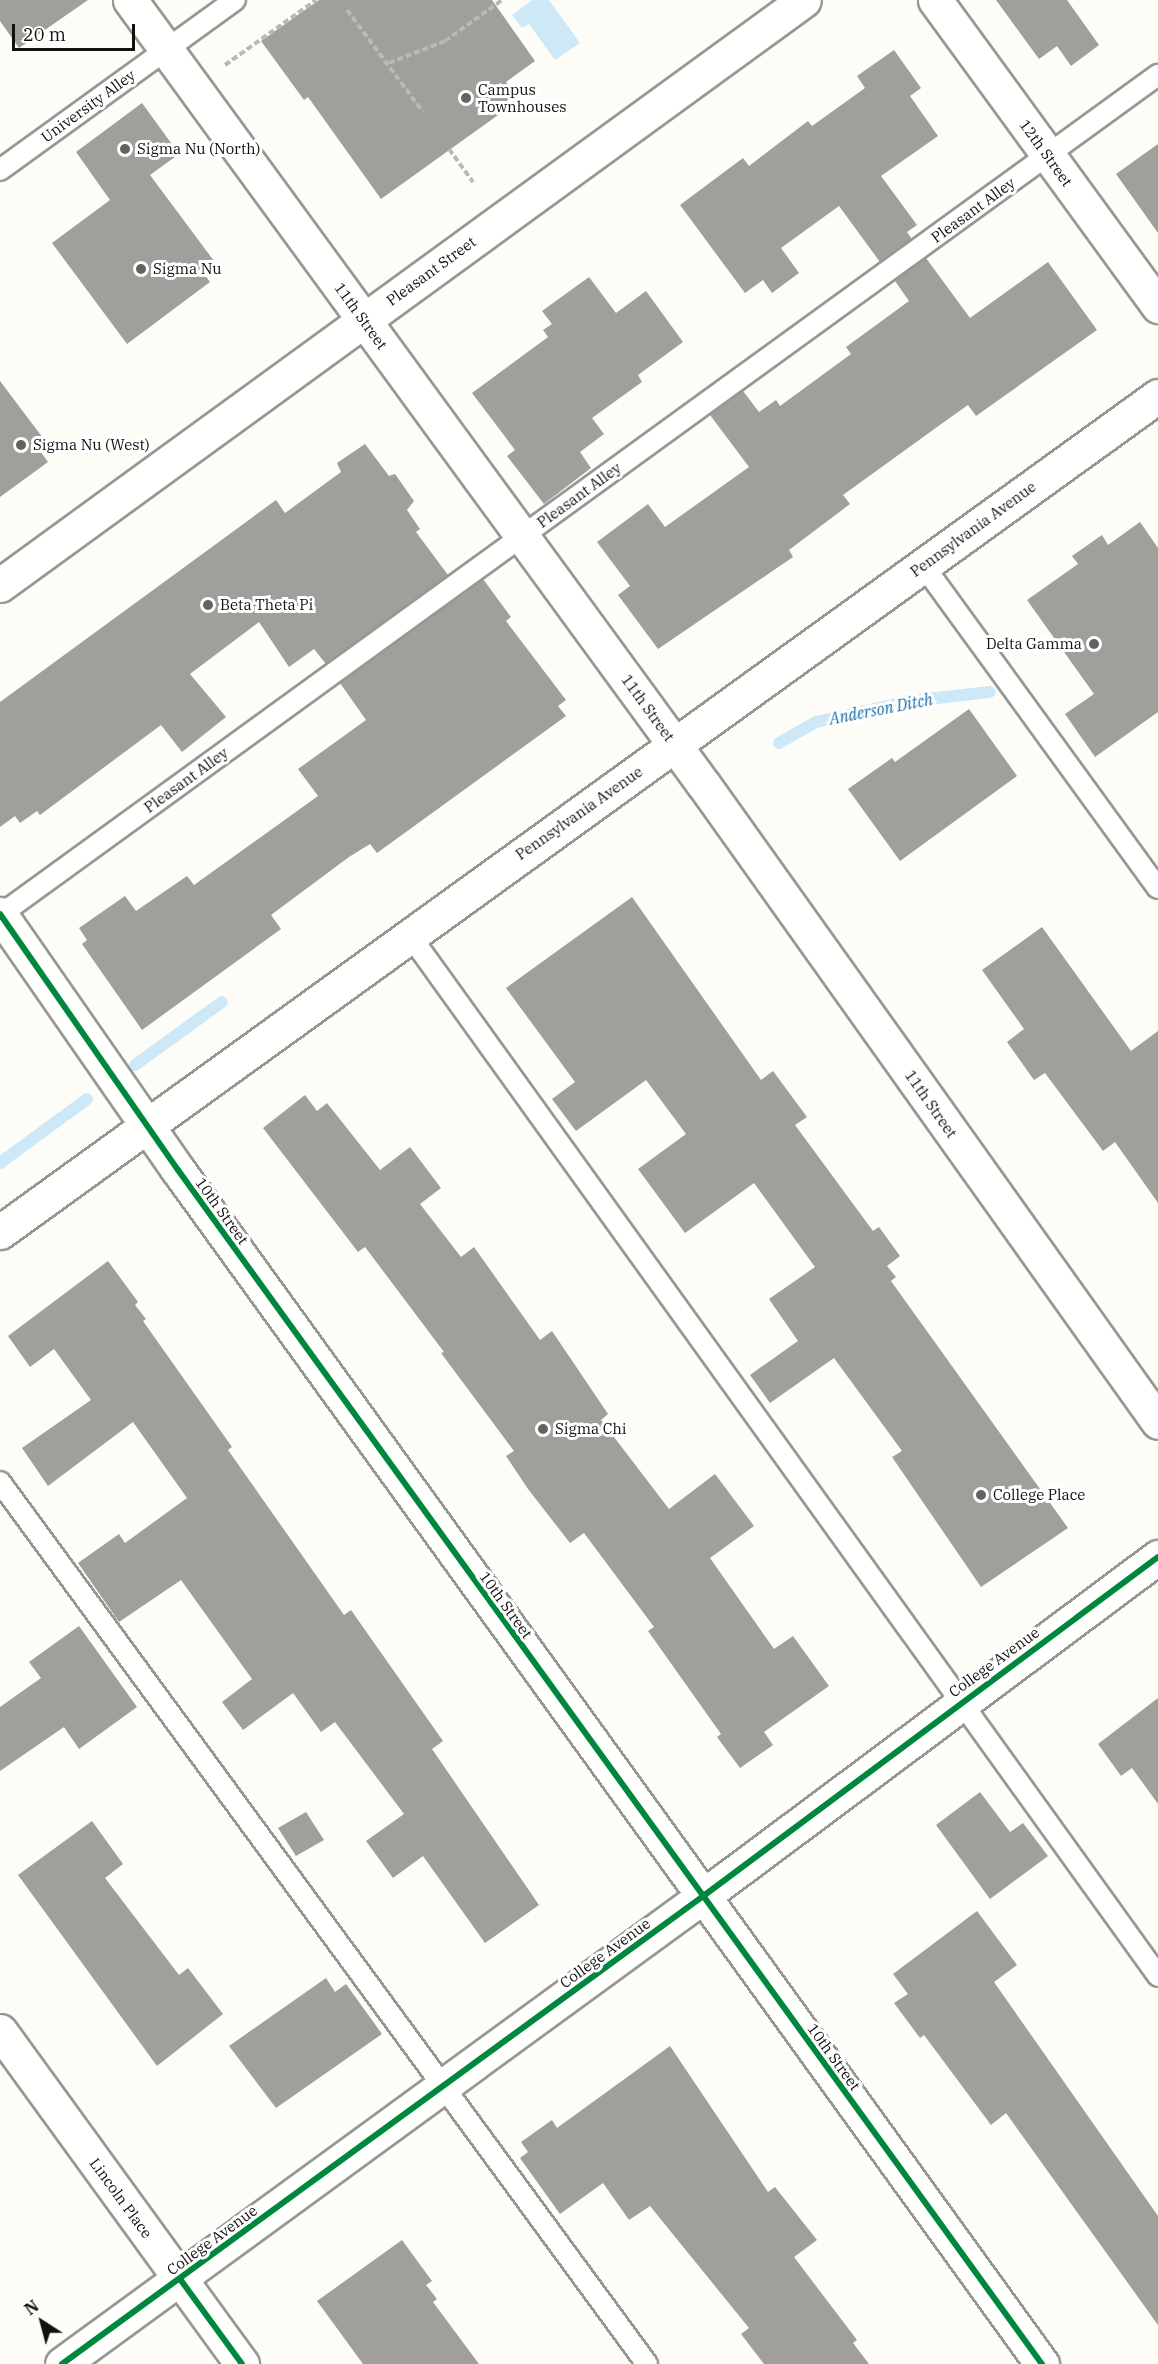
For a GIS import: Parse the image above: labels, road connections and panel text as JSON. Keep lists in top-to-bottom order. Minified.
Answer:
{"streets":{"street":["12th Street","Pleasant Street","11th Street","Pennsylvania Avenue","10th Street","College Avenue","Lincoln Place"],"lane":["University Alley","Pleasant Alley"]},"crossings":[["University Alley","11th Street"],["12th Street","Pleasant Alley"],["Pleasant Alley","11th Street"],["Pleasant Alley","10th Street"],["Pleasant Street","11th Street"],["11th Street","Pennsylvania Avenue"],["Pennsylvania Avenue","10th Street"],["10th Street","College Avenue"],["College Avenue","Lincoln Place"]],"water":["Anderson Ditch"],"places":["Campus Townhouses","Sigma Nu (North)","Sigma Nu","Sigma Nu (West)","Beta Theta Pi","Delta Gamma","Sigma Chi","College Place"],"scale_bar":"20 m","north":"top left"}
